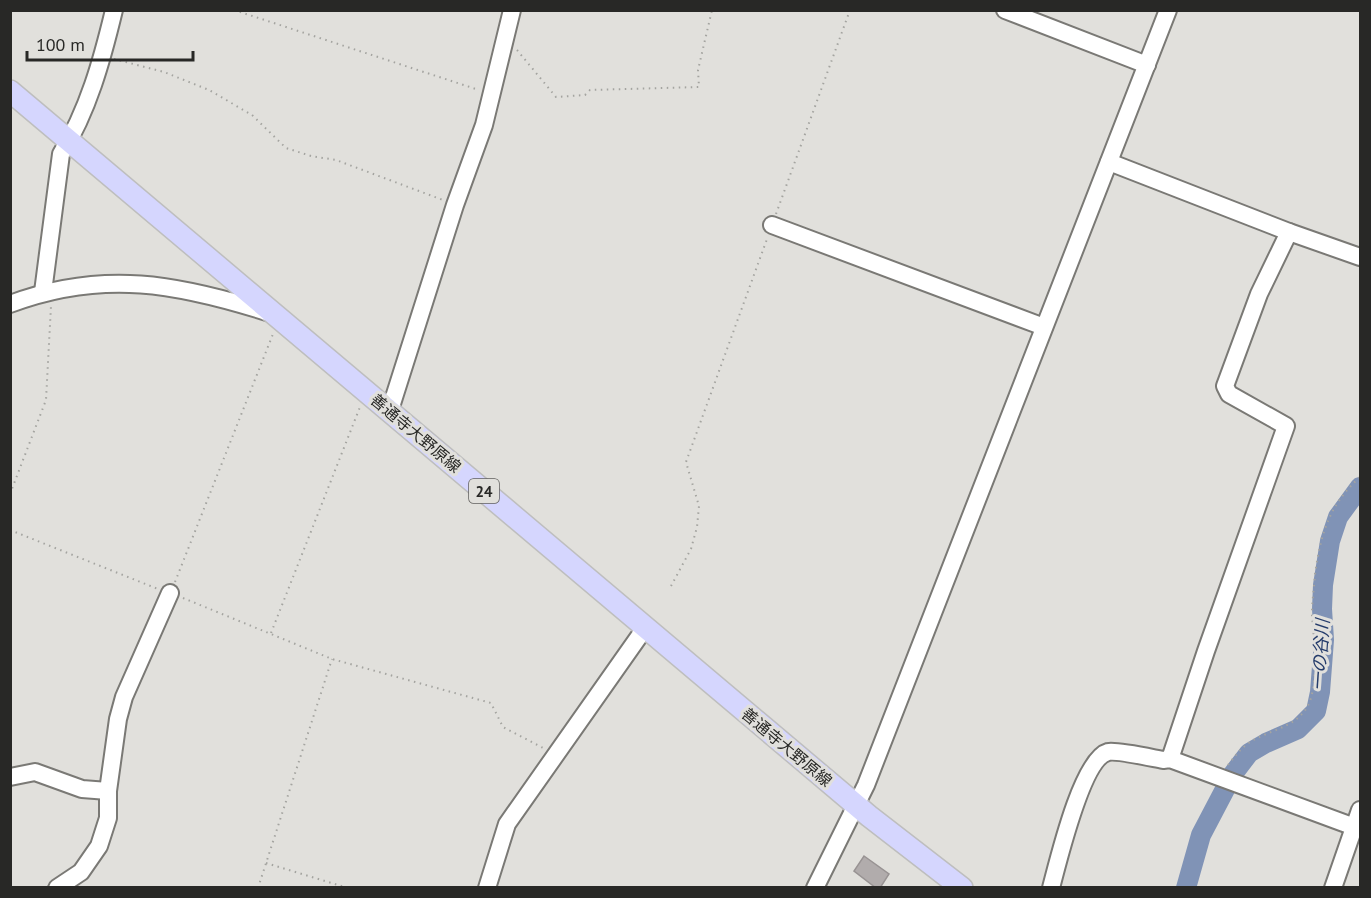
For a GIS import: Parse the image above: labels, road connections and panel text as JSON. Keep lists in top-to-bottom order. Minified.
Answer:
{"streets":{"main road":["善通寺大野原線","24"]},"water":["一の谷川"],"scale_bar":"100 m"}
